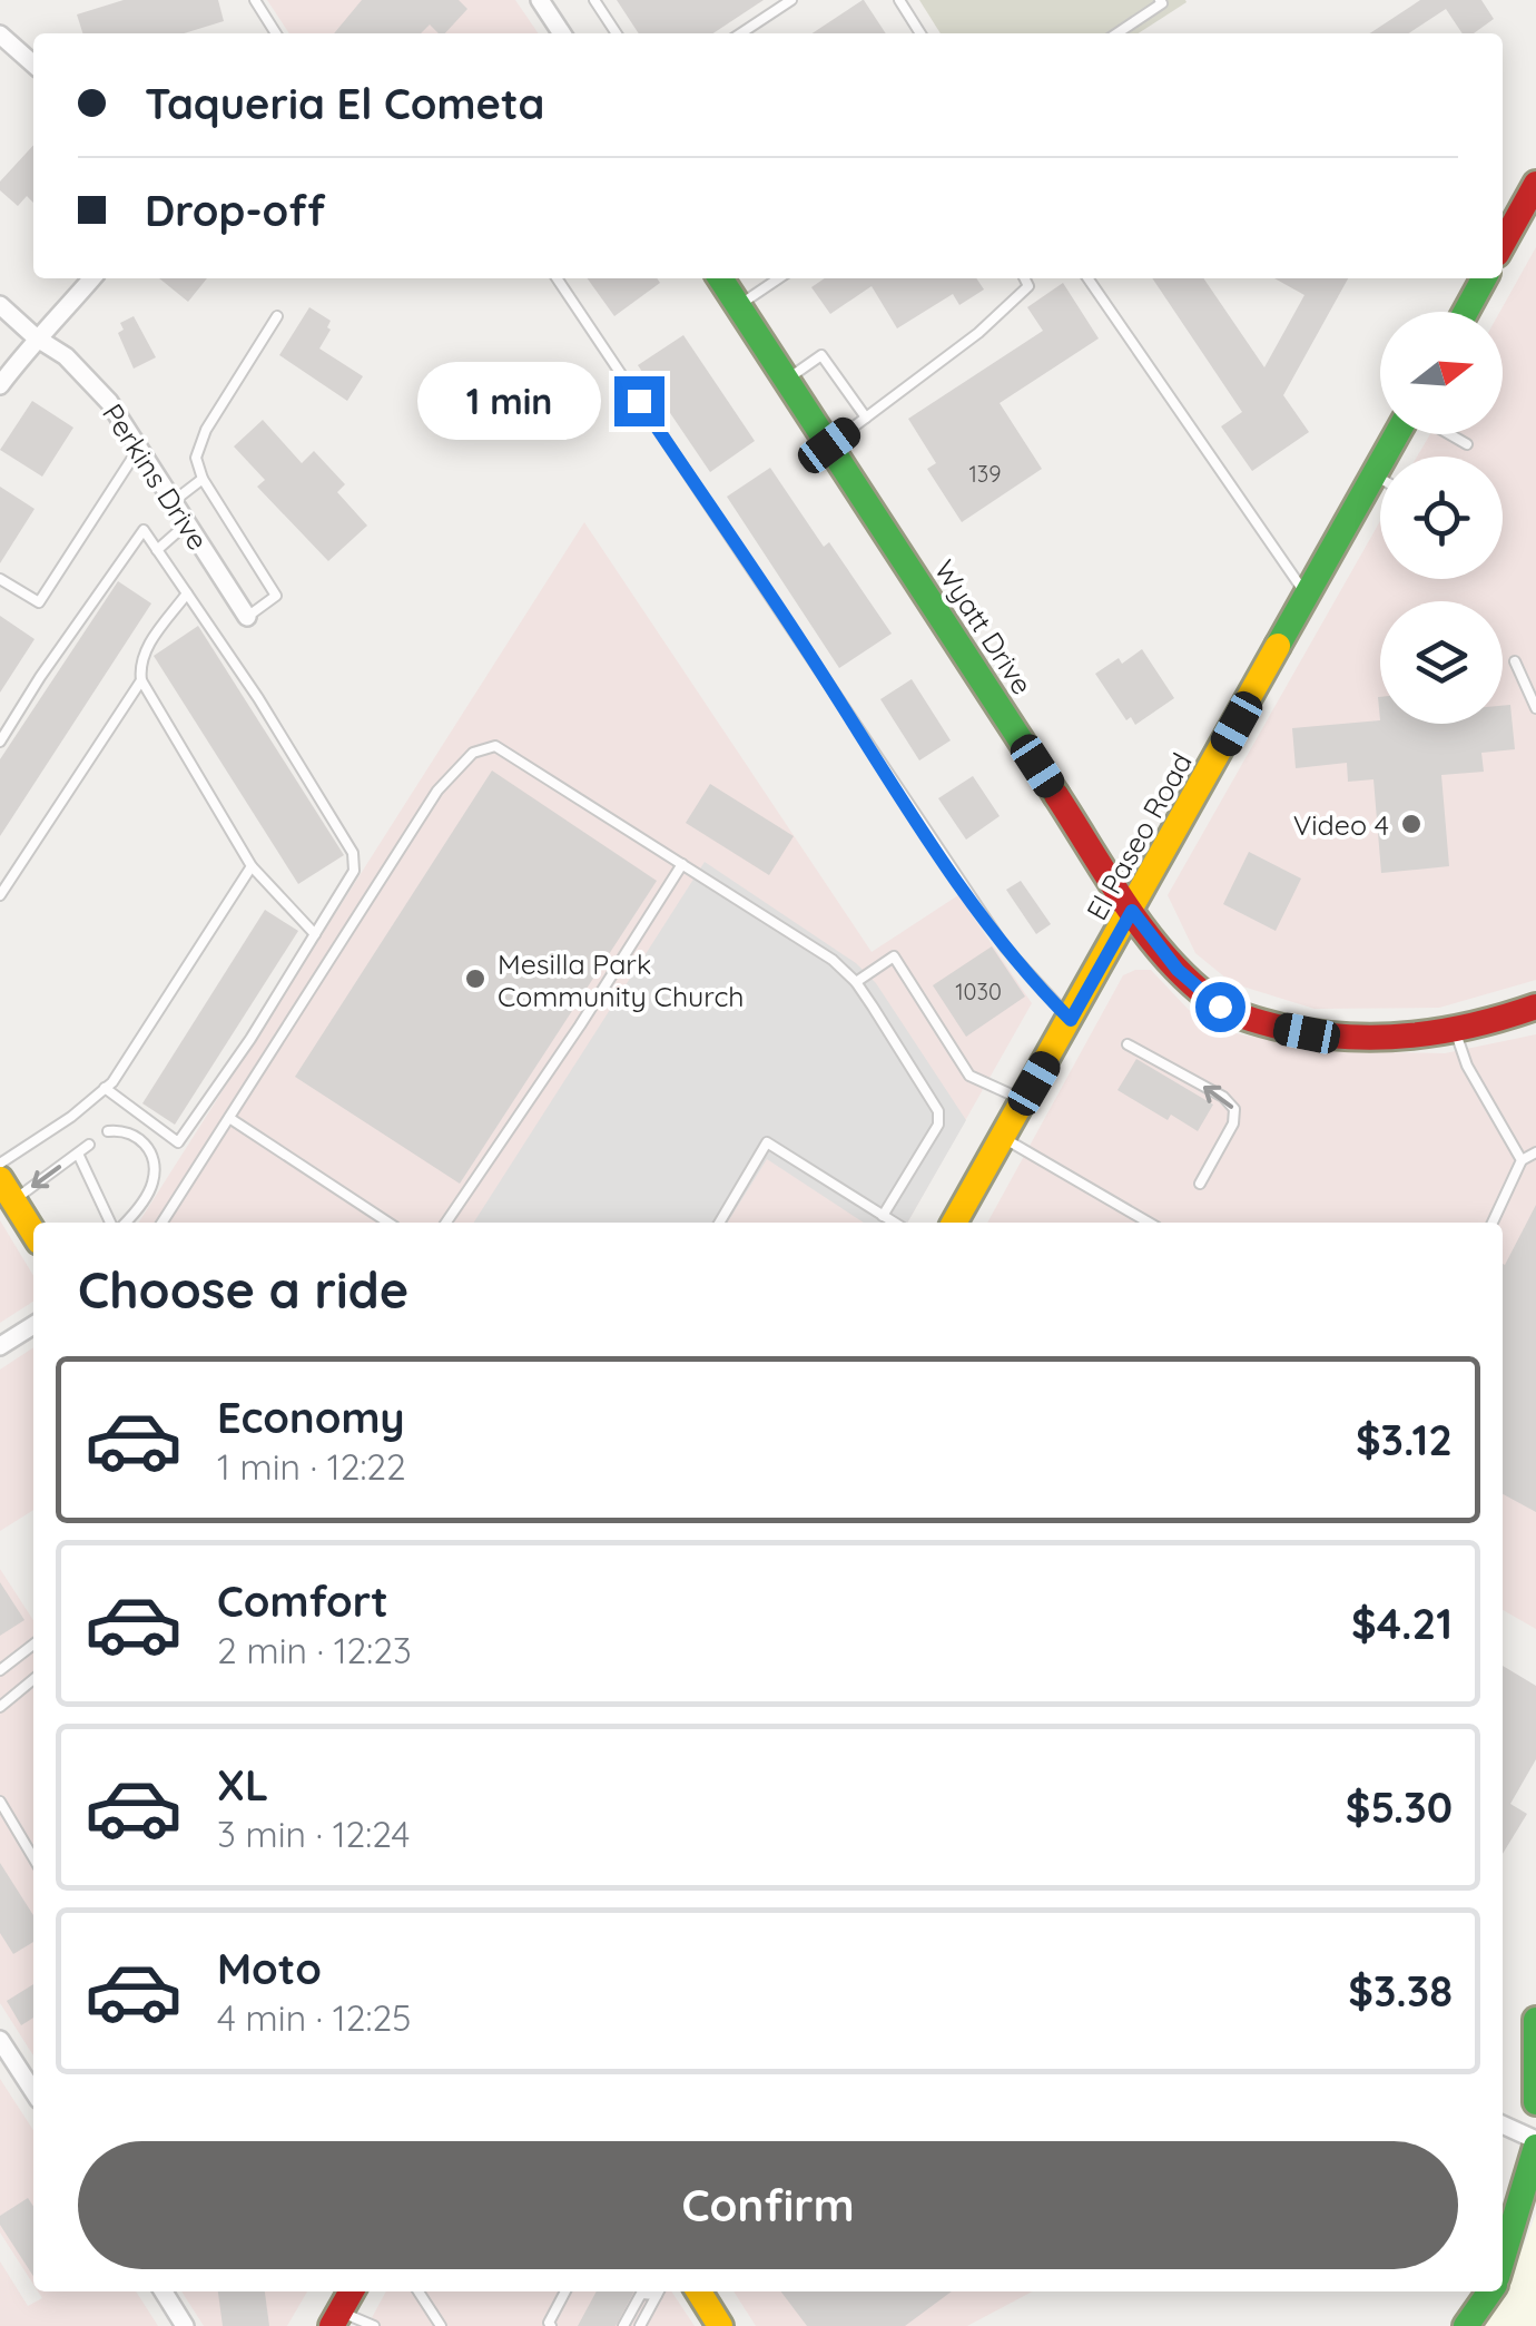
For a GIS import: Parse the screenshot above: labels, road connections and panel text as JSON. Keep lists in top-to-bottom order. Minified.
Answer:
{"streets":{"street":["Perkins Drive","Wyatt Drive","El Paseo Road"]},"crossings":[["Wyatt Drive","El Paseo Road"]],"places":["Video 4","Mesilla Park Community Church"],"house_numbers":["139","1030"],"north":"right","page":{"banner":["Taqueria El Cometa","Drop-off"],"bubble":"1 min","heading":"Choose a ride","list":[{"name":"Economy","note":"1 min · 12:22","value":"$3.12"},{"name":"Comfort","note":"2 min · 12:23","value":"$4.21"},{"name":"XL","note":"3 min · 12:24","value":"$5.30"},{"name":"Moto","note":"4 min · 12:25","value":"$3.38"}],"buttons":"Confirm"}}
